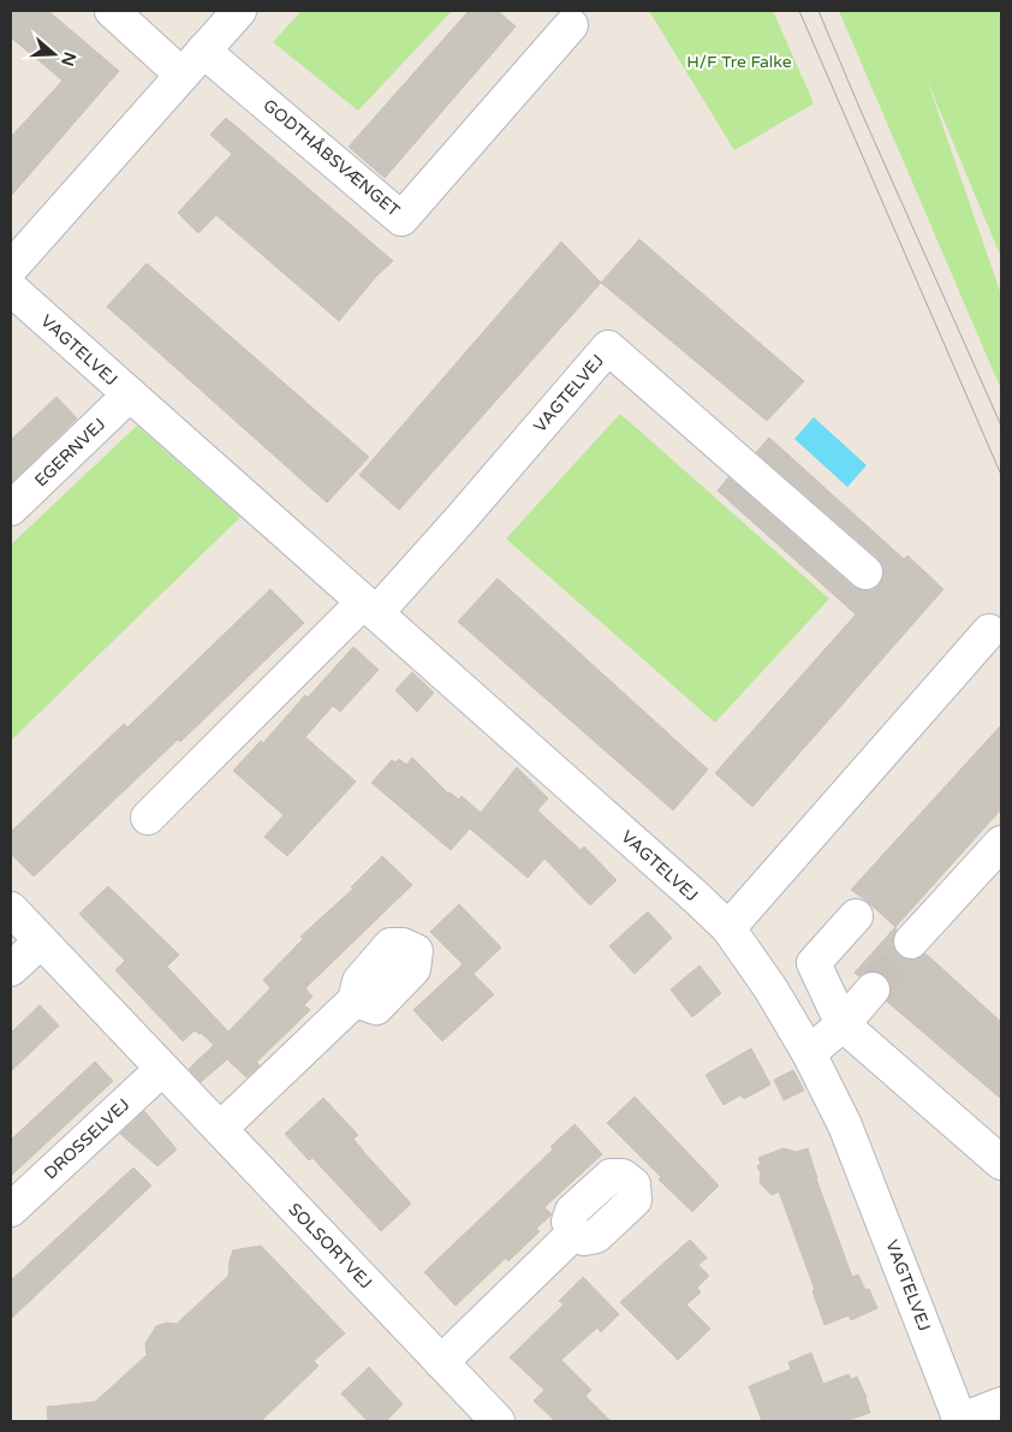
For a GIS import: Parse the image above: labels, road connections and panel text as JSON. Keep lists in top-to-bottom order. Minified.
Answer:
{"streets":{"street":["GODTHÅBSVÆNGET","VAGTELVEJ","EGERNVEJ","DROSSELVEJ","SOLSORTVEJ"]},"crossings":[["VAGTELVEJ","EGERNVEJ"],["DROSSELVEJ","SOLSORTVEJ"]],"parks":["H/F Tre Falke"],"north":"right"}
